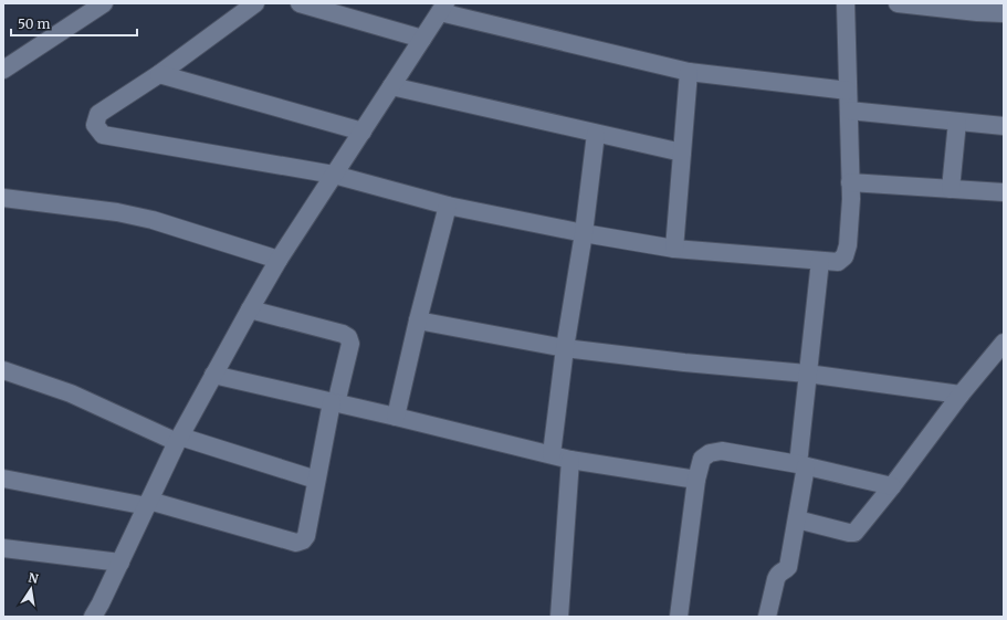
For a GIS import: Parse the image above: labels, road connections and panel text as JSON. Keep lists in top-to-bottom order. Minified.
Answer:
{"scale_bar":"50 m","north":"top"}
